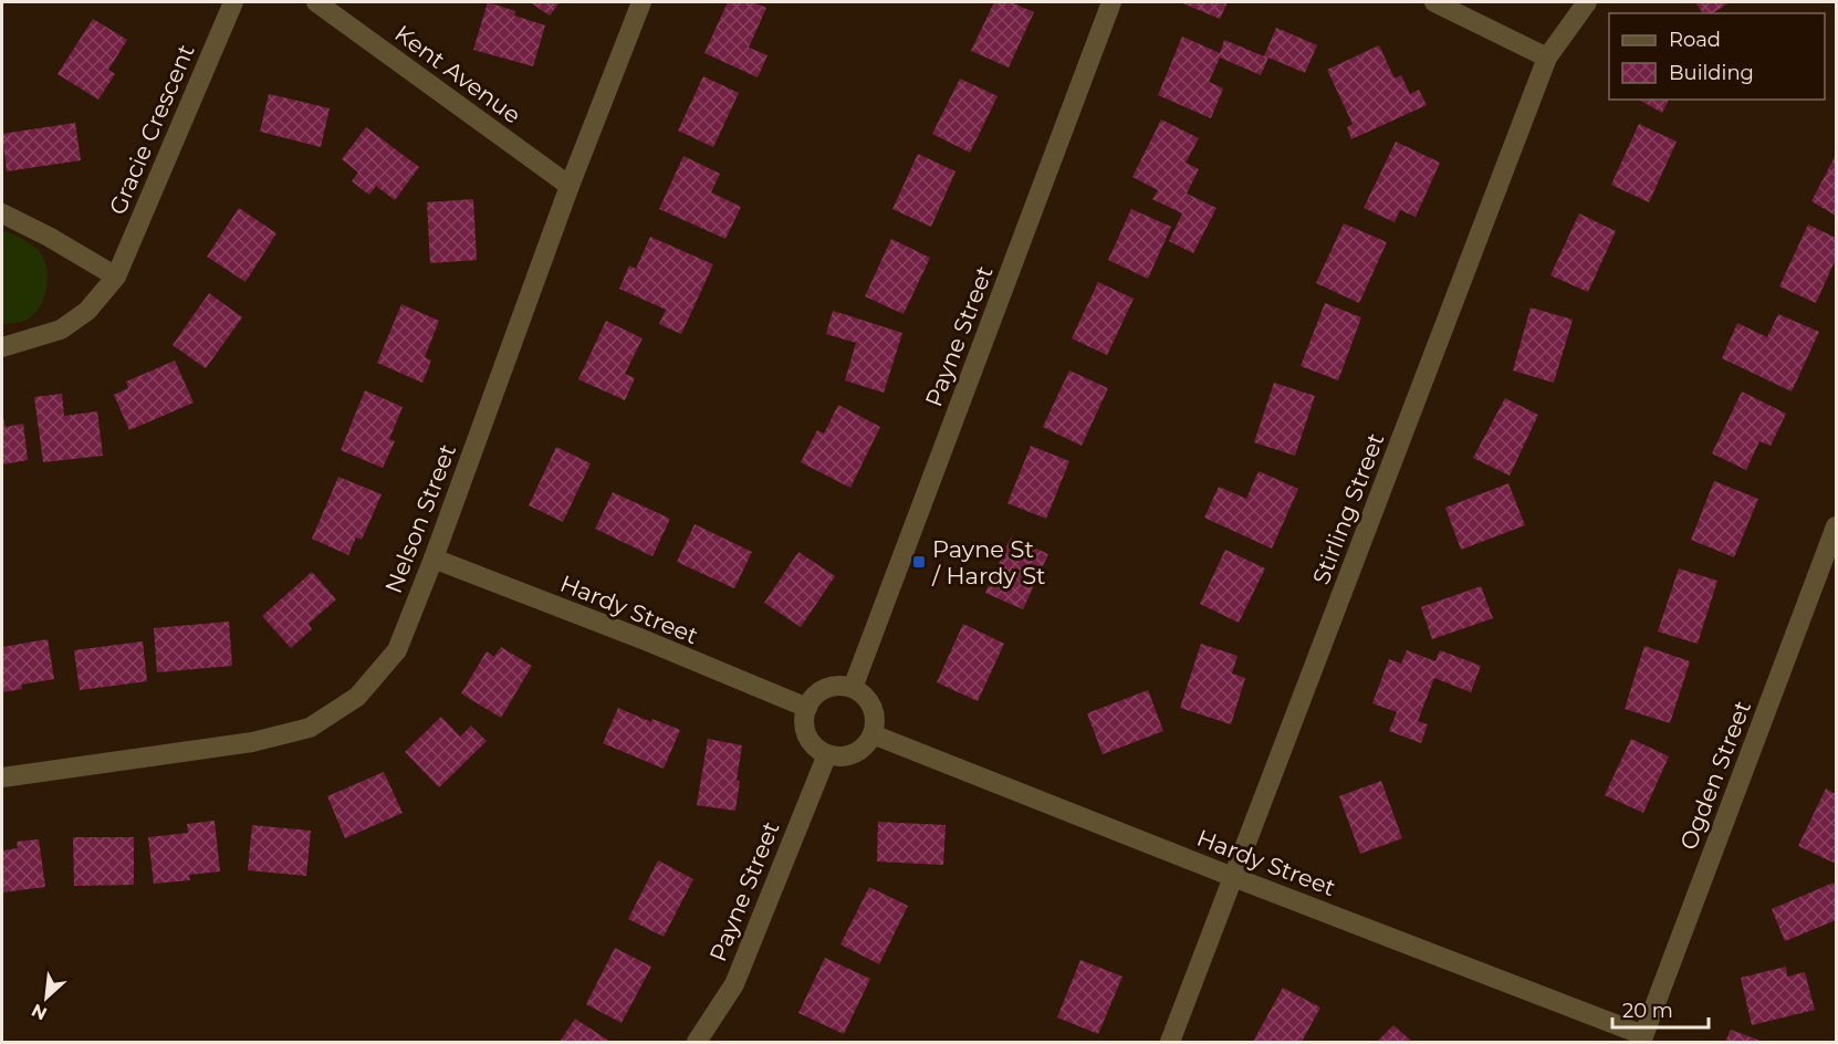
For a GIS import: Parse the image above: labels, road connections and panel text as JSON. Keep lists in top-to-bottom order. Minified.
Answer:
{"streets":{"street":["Kent Avenue","Gracie Crescent","Payne Street","Stirling Street","Nelson Street","Hardy Street","Ogden Street"]},"crossings":[["Kent Avenue","Nelson Street"],["Payne Street","Hardy Street"],["Stirling Street","Hardy Street"],["Nelson Street","Hardy Street"],["Hardy Street","Ogden Street"]],"places":{"transit":["Payne St / Hardy St"]},"legend":["Road","Building"],"scale_bar":"20 m","north":"bottom left"}
